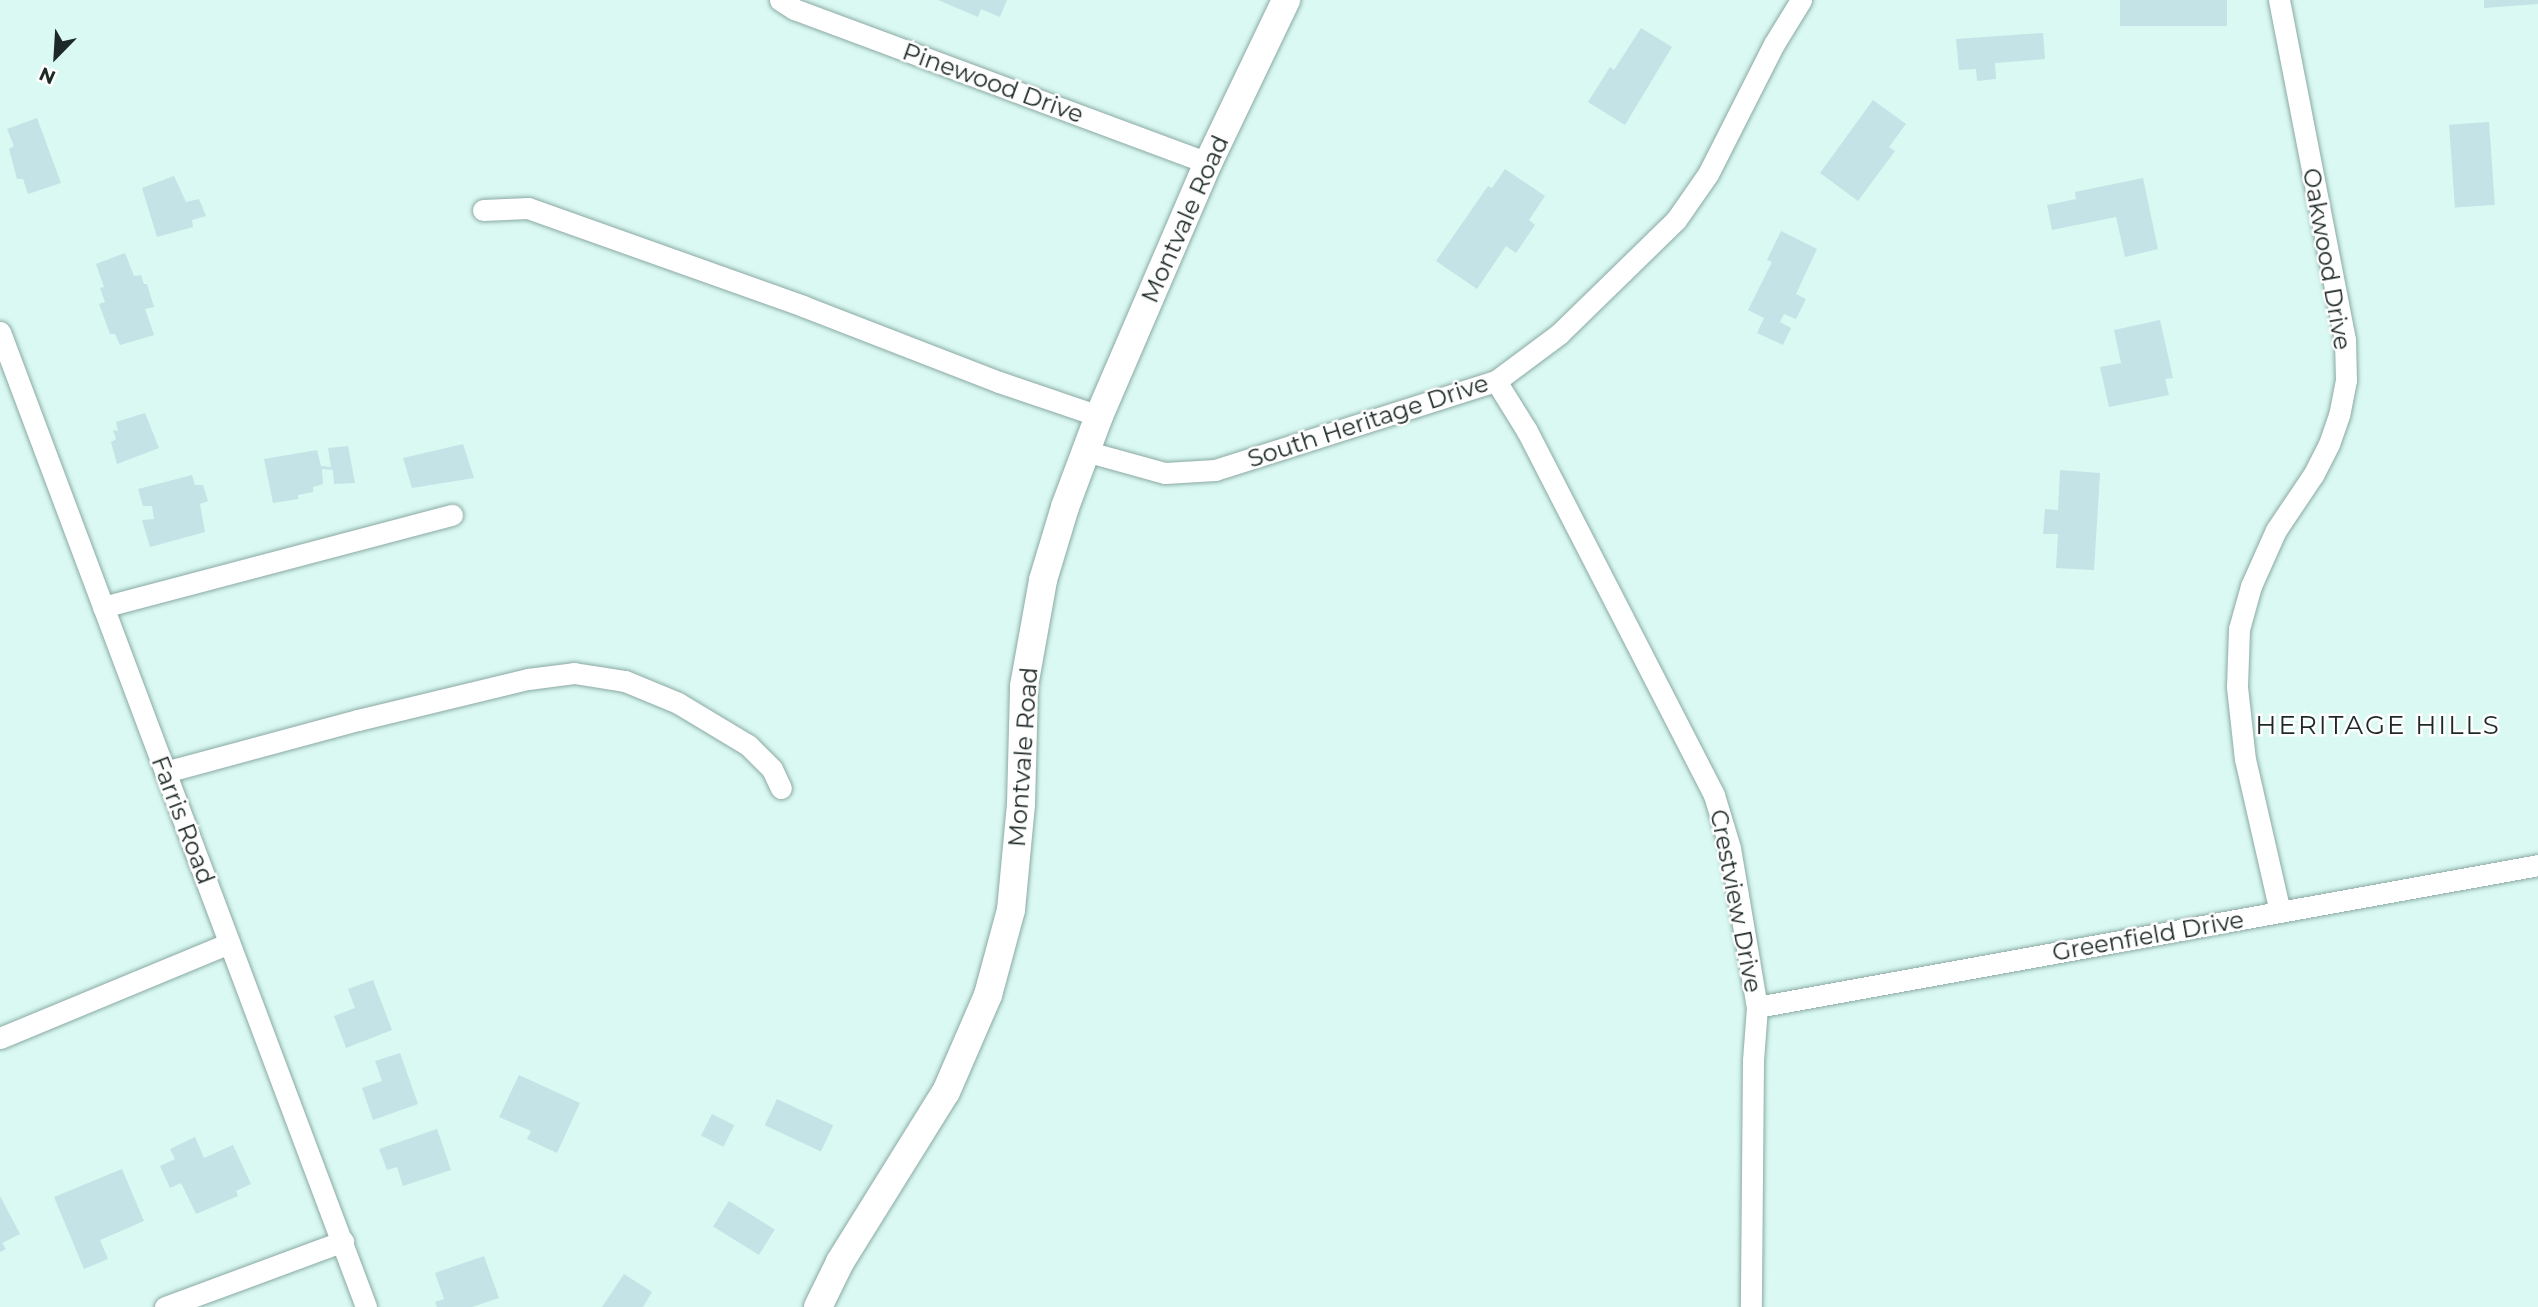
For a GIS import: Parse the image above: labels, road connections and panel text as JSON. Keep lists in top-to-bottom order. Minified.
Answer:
{"streets":{"main road":["Montvale Road"],"street":["Pinewood Drive","Oakwood Drive","South Heritage Drive","Farris Road","Crestview Drive","Greenfield Drive"]},"crossings":[["Pinewood Drive","Montvale Road"],["Montvale Road","South Heritage Drive"],["Oakwood Drive","Greenfield Drive"],["South Heritage Drive","Crestview Drive"],["Crestview Drive","Greenfield Drive"]],"districts":["HERITAGE HILLS"],"north":"bottom left"}
